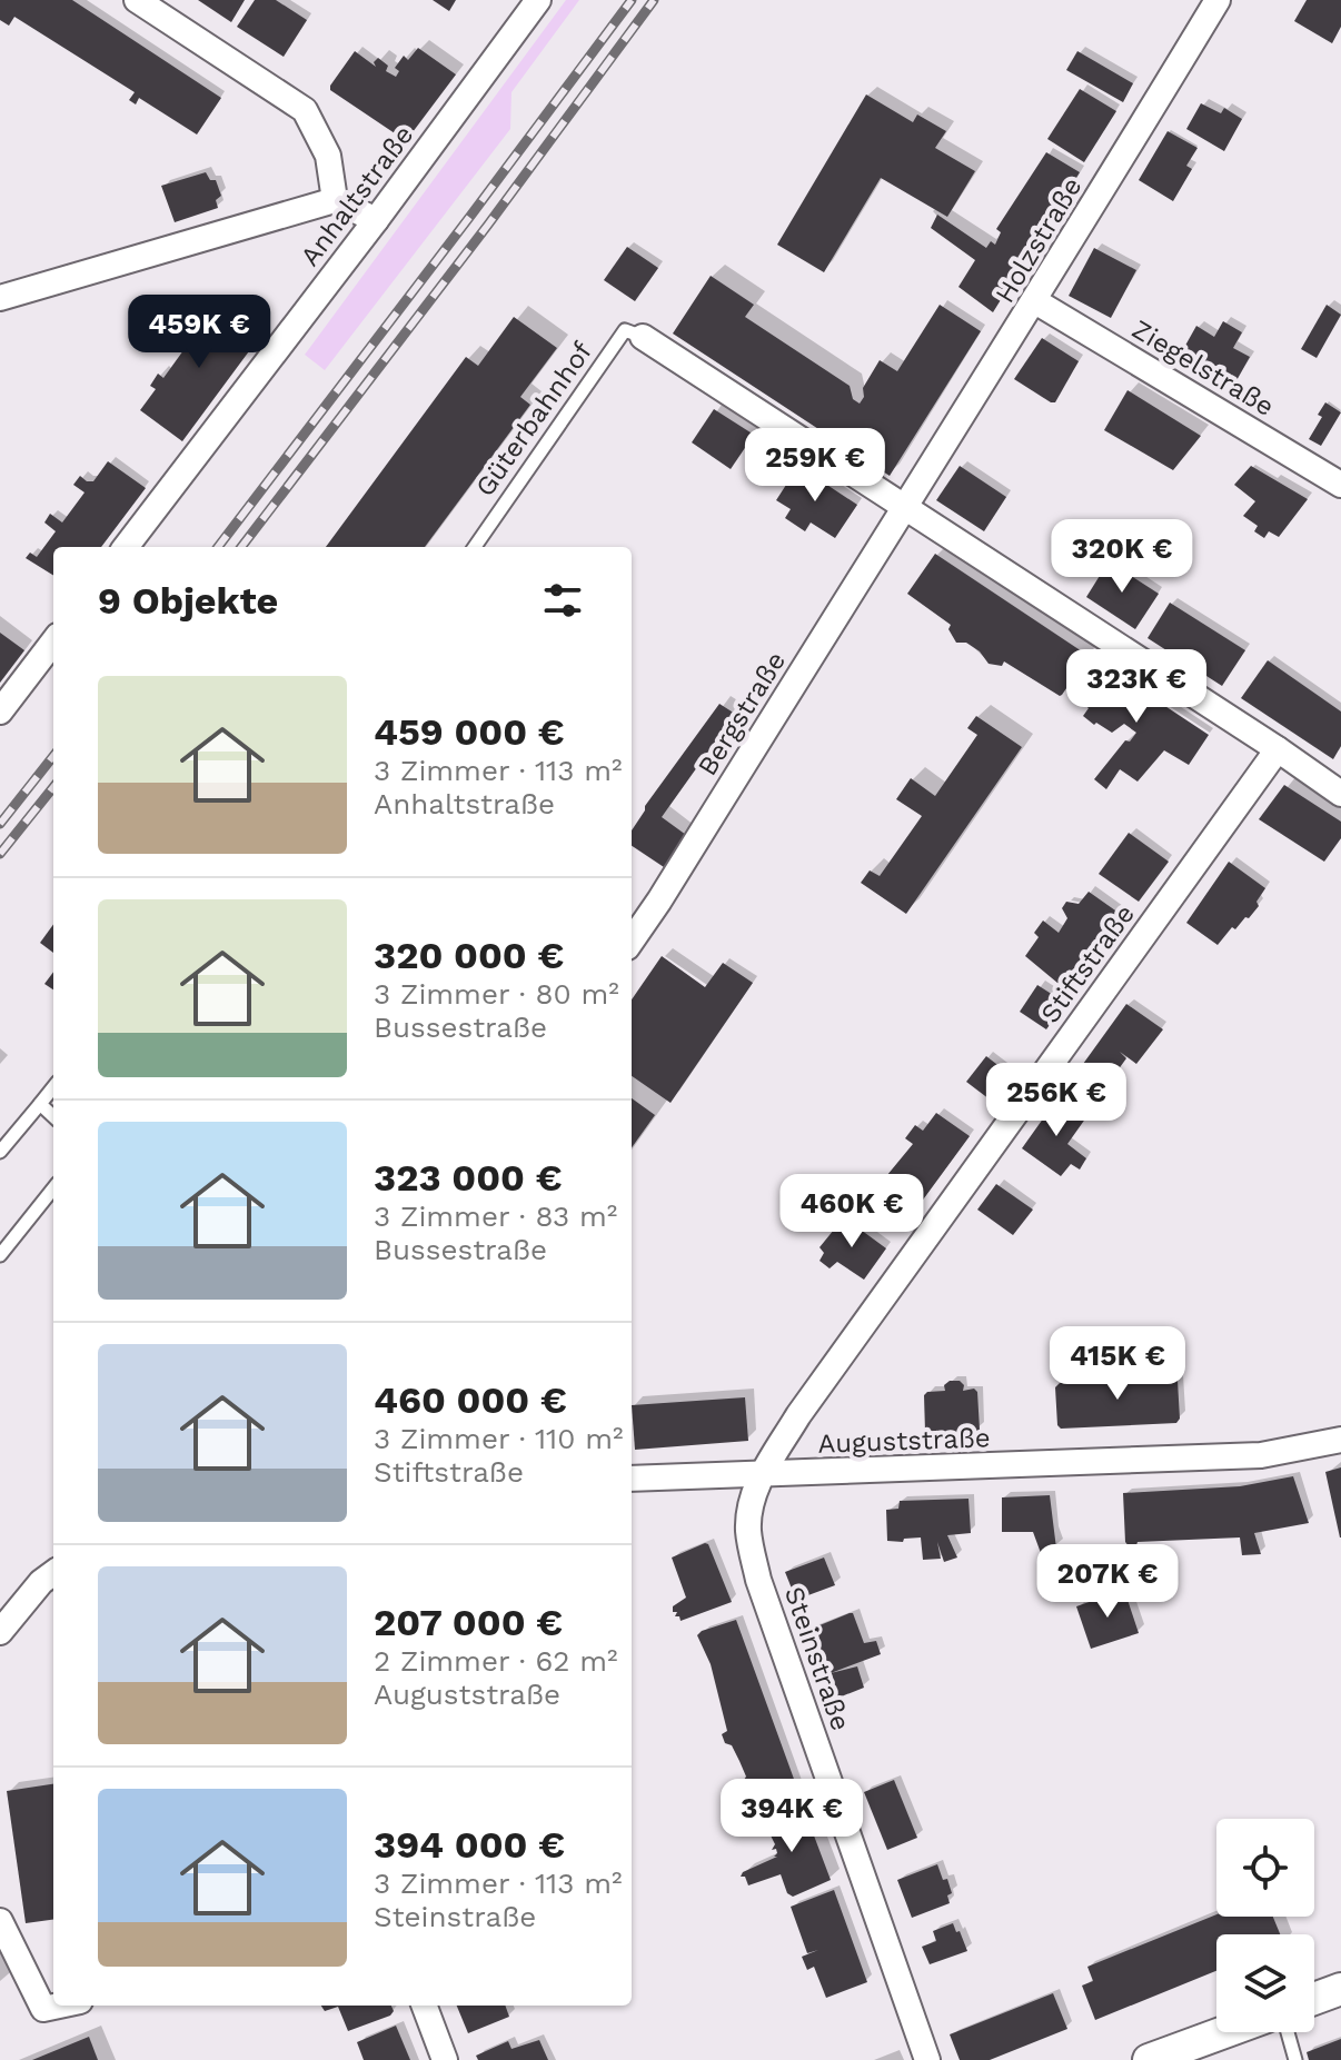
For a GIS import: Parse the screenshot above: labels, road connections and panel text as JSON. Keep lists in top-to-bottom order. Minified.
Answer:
{"streets":{"street":["Anhaltstraße","Holzstraße","Ziegelstraße","Bergstraße","Stiftstraße","Auguststraße","Steinstraße"],"lane":["Güterbahnhof"]},"crossings":[["Holzstraße","Ziegelstraße"],["Holzstraße","Bergstraße"],["Stiftstraße","Auguststraße"],["Stiftstraße","Steinstraße"],["Auguststraße","Steinstraße"]],"page":{"price":["459K €","259K €","320K €","323K €","256K €","460K €","415K €","207K €","394K €"],"heading":"9 Objekte","list":[{"name":"459 000 €","note":"3 Zimmer · 113 m² · Anhaltstraße"},{"name":"320 000 €","note":"3 Zimmer · 80 m² · Bussestraße"},{"name":"323 000 €","note":"3 Zimmer · 83 m² · Bussestraße"},{"name":"460 000 €","note":"3 Zimmer · 110 m² · Stiftstraße"},{"name":"207 000 €","note":"2 Zimmer · 62 m² · Auguststraße"},{"name":"394 000 €","note":"3 Zimmer · 113 m² · Steinstraße"}]}}
